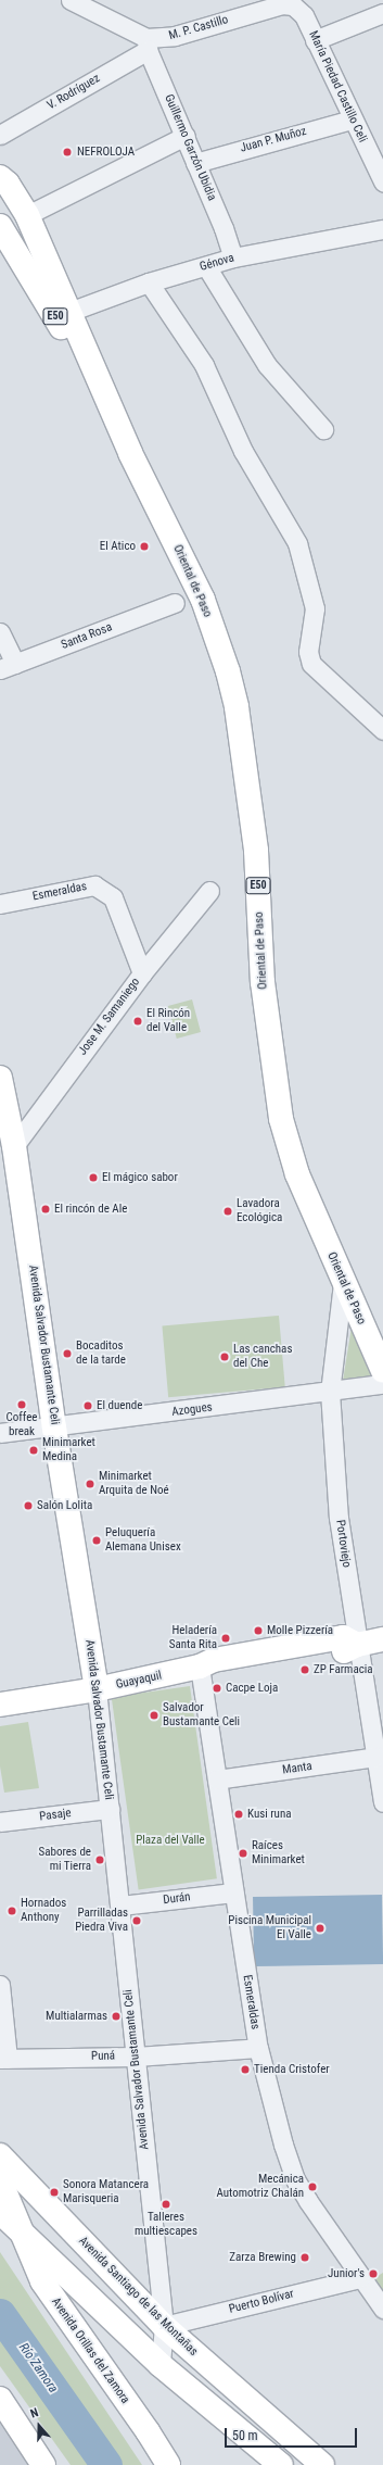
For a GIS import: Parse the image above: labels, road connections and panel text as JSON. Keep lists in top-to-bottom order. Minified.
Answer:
{"streets":{"main road":["E50","Oriental de Paso","Avenida Salvador Bustamante Celi","Guayaquil","Avenida Santiago de las Montañas","Avenida Orillas del Zamora"],"street":["M. P. Castillo","María Piedad Castillo Celi","V. Rodríguez","Juan P. Muñoz","Guillermo Garzón Ubidia","Génova","Santa Rosa","Esmeraldas","Jose M. Samaniego","Azogues","Portoviejo","Manta","Pasaje","Durán","Puná","Puerto Bolívar"]},"crossings":[["M. P. Castillo","María Piedad Castillo Celi"],["M. P. Castillo","V. Rodríguez"],["M. P. Castillo","Guillermo Garzón Ubidia"],["María Piedad Castillo Celi","Juan P. Muñoz"],["V. Rodríguez","Guillermo Garzón Ubidia"],["Juan P. Muñoz","Guillermo Garzón Ubidia"],["Guillermo Garzón Ubidia","Génova"],["Génova","E50"],["Génova","Oriental de Paso"],["E50","Oriental de Paso"],["Oriental de Paso","Portoviejo"],["Esmeraldas","Jose M. Samaniego"],["Esmeraldas","Guayaquil"],["Esmeraldas","Manta"],["Esmeraldas","Durán"],["Esmeraldas","Puná"],["Esmeraldas","Puerto Bolívar"],["Jose M. Samaniego","Avenida Salvador Bustamante Celi"],["Avenida Salvador Bustamante Celi","Azogues"],["Avenida Salvador Bustamante Celi","Guayaquil"],["Avenida Salvador Bustamante Celi","Pasaje"],["Avenida Salvador Bustamante Celi","Durán"],["Avenida Salvador Bustamante Celi","Puná"],["Avenida Salvador Bustamante Celi","Avenida Santiago de las Montañas"],["Avenida Salvador Bustamante Celi","Puerto Bolívar"],["Azogues","Portoviejo"],["Portoviejo","Guayaquil"],["Portoviejo","Manta"],["Avenida Santiago de las Montañas","Puerto Bolívar"]],"water":["Río Zamora"],"parks":["Plaza del Valle"],"places":["NEFROLOJA","El Atico","El Rincón del Valle","El mágico sabor","El rincón de Ale","Lavadora Ecológica","Bocaditos de la tarde","Las canchas del Che","Coffee break","El duende","Minimarket Medina","Minimarket Arquita de Noé","Salón Lolita","Peluquería Alemana Unisex","Molle Pizzería","Heladería Santa Rita","ZP Farmacia","Cacpe Loja","Salvador Bustamante Celi","Kusi runa","Raíces Minimarket","Sabores de mi Tierra","Hornados Anthony","Parrilladas Piedra Viva","Piscina Municipal El Valle","Multialarmas","Tienda Cristofer","Mecánica Automotriz Chalán","Sonora Matancera Marisqueria","Talleres multiescapes","Zarza Brewing","Junior's"],"scale_bar":"50 m","north":"top"}
